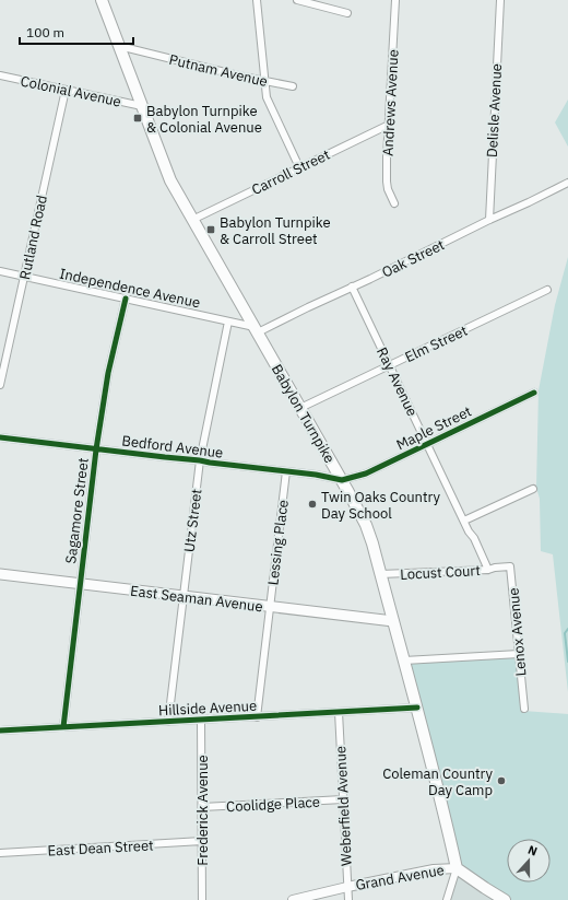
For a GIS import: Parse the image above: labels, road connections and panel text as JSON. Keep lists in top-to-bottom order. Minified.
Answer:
{"streets":{"main road":["Babylon Turnpike","East Seaman Avenue"],"street":["Putnam Avenue","Colonial Avenue","Andrews Avenue","Delisle Avenue","Carroll Street","Rutland Road","Oak Street","Independence Avenue","Elm Street","Ray Avenue","Maple Street","Bedford Avenue","Sagamore Street","Utz Street","Lessing Place","Locust Court","Lenox Avenue","Hillside Avenue","Coolidge Place","Weberfield Avenue","Frederick Avenue","East Dean Street","Grand Avenue"]},"crossings":[["Putnam Avenue","Babylon Turnpike"],["Colonial Avenue","Rutland Road"],["Colonial Avenue","Babylon Turnpike"],["Andrews Avenue","Carroll Street"],["Delisle Avenue","Oak Street"],["Carroll Street","Babylon Turnpike"],["Rutland Road","Independence Avenue"],["Oak Street","Independence Avenue"],["Oak Street","Ray Avenue"],["Oak Street","Babylon Turnpike"],["Independence Avenue","Babylon Turnpike"],["Independence Avenue","Sagamore Street"],["Independence Avenue","Utz Street"],["Elm Street","Ray Avenue"],["Elm Street","Babylon Turnpike"],["Ray Avenue","Maple Street"],["Ray Avenue","Locust Court"],["Babylon Turnpike","Maple Street"],["Babylon Turnpike","Bedford Avenue"],["Babylon Turnpike","Locust Court"],["Babylon Turnpike","East Seaman Avenue"],["Babylon Turnpike","Hillside Avenue"],["Babylon Turnpike","Grand Avenue"],["Maple Street","Bedford Avenue"],["Bedford Avenue","Sagamore Street"],["Bedford Avenue","Utz Street"],["Bedford Avenue","Lessing Place"],["Sagamore Street","East Seaman Avenue"],["Sagamore Street","Hillside Avenue"],["Utz Street","East Seaman Avenue"],["Utz Street","Hillside Avenue"],["Lessing Place","East Seaman Avenue"],["Lessing Place","Hillside Avenue"],["Locust Court","Lenox Avenue"],["Hillside Avenue","Weberfield Avenue"],["Hillside Avenue","Frederick Avenue"],["Coolidge Place","Weberfield Avenue"],["Coolidge Place","Frederick Avenue"],["Weberfield Avenue","Grand Avenue"],["Frederick Avenue","East Dean Street"]],"places":{"transit":["Babylon Turnpike & Colonial Avenue","Babylon Turnpike & Carroll Street"],"other":["Twin Oaks Country Day School","Coleman Country Day Camp"]},"scale_bar":"100 m","north":"top"}
